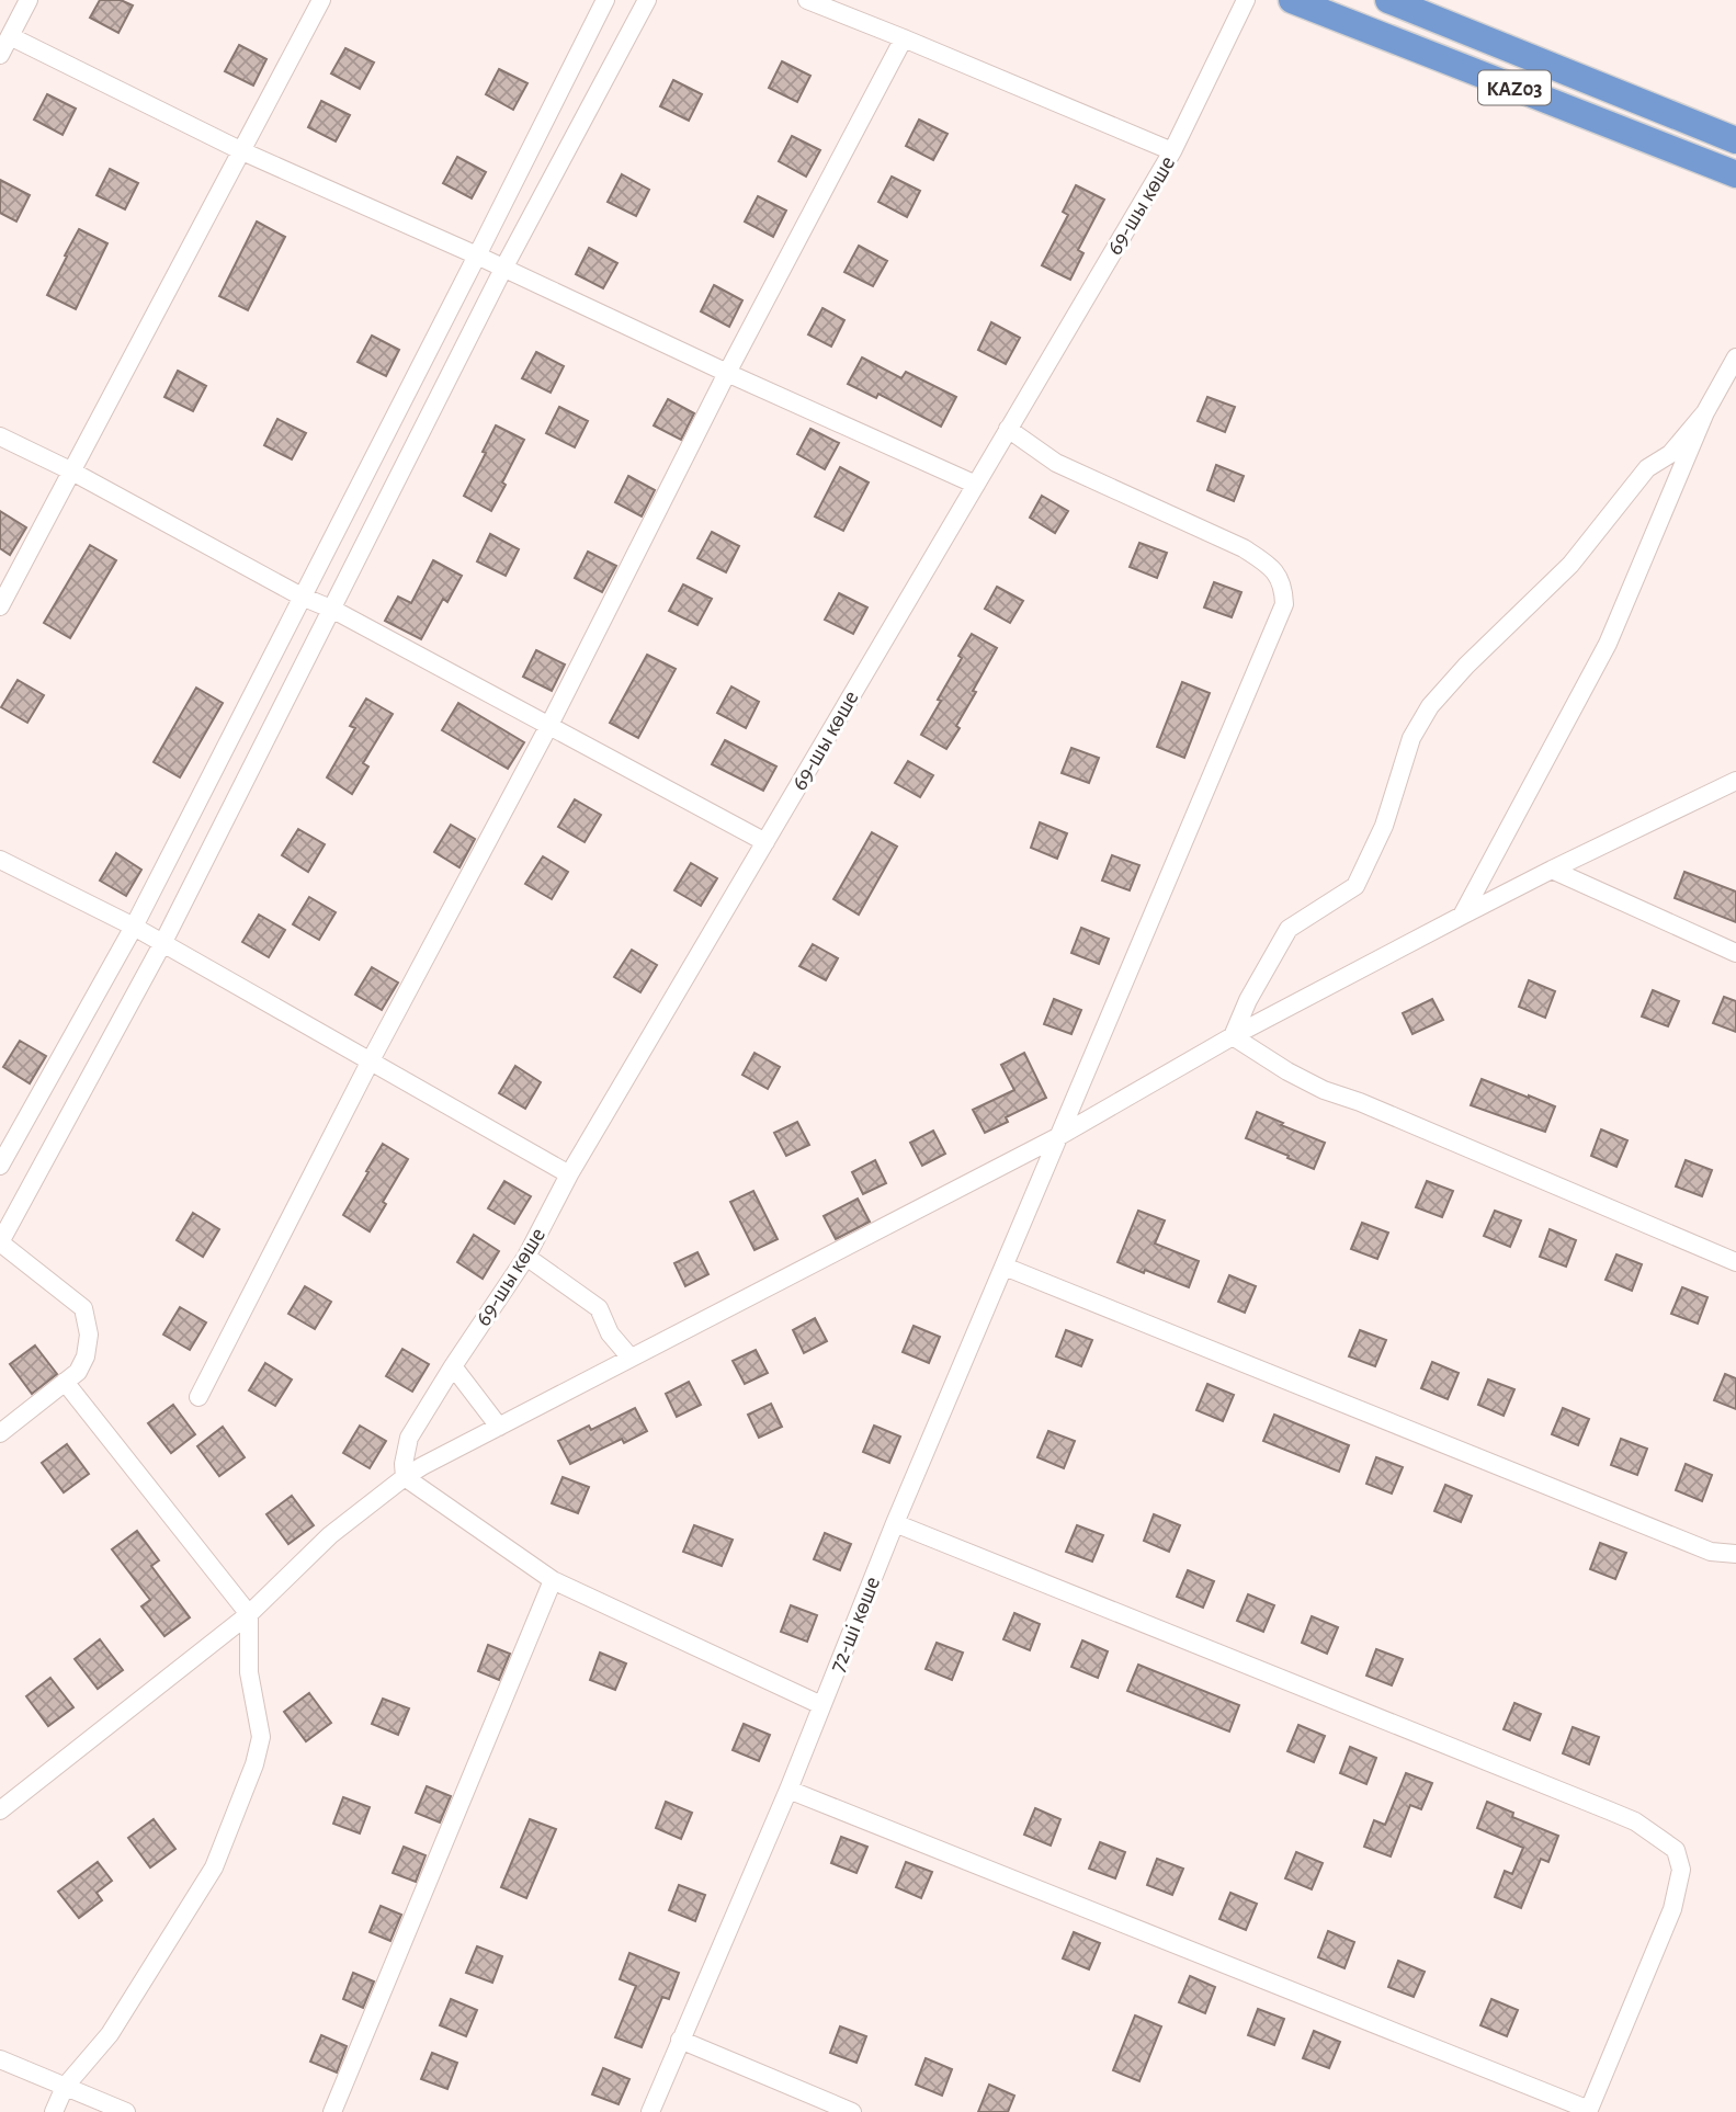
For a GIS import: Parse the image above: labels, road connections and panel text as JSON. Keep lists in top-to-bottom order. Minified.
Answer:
{"streets":{"highway":["KАZ03"],"street":["69-шы көше","72-ші көше"]},"crossings":[["69-шы көше","72-ші көше"]]}
